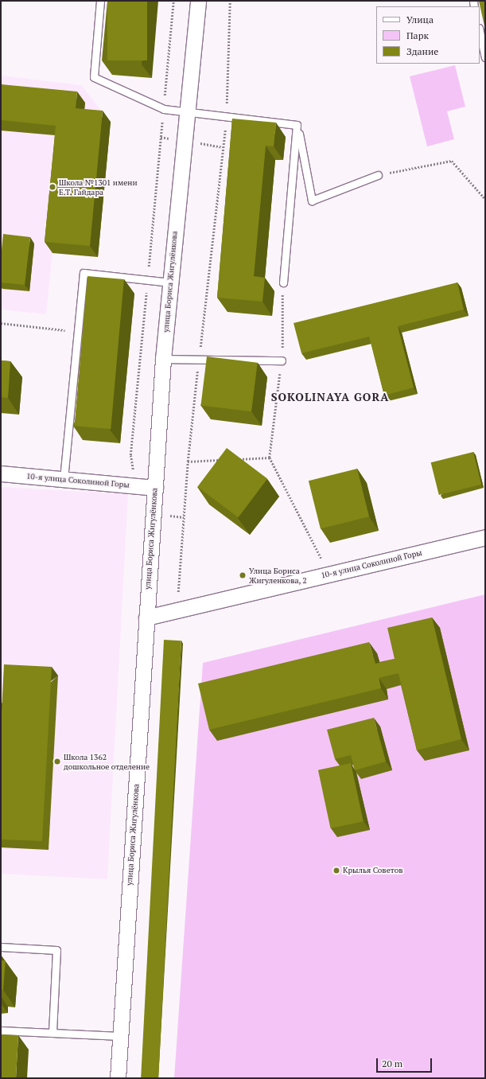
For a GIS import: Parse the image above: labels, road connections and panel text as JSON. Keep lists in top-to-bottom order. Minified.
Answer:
{"streets":{"street":["улица Бориса Жигулёнкова","10-я улица Соколиной Горы"]},"crossings":[["улица Бориса Жигулёнкова","10-я улица Соколиной Горы"]],"districts":["SOKOLINAYA GORA"],"places":["Школа №1301 имени Е.Т. Гайдара","Улица Бориса Жигуленкова, 2","Школа 1362 дошкольное отделение","Крылья Советов"],"legend":["Улица","Парк","Здание"],"scale_bar":"20 m"}
